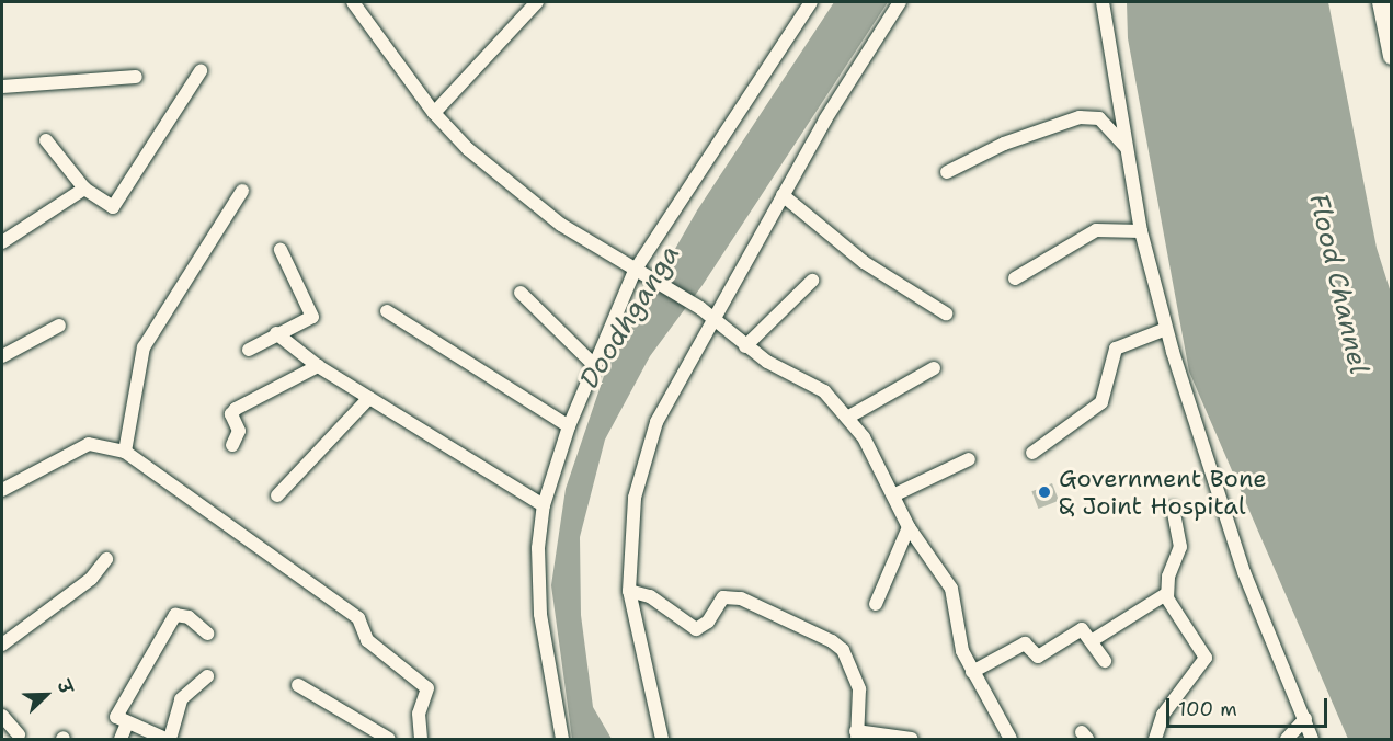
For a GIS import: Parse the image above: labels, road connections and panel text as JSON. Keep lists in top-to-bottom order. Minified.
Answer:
{"water":["Flood Channel","Doodhganga"],"places":["Government Bone & Joint Hospital"],"scale_bar":"100 m","north":"top right"}
